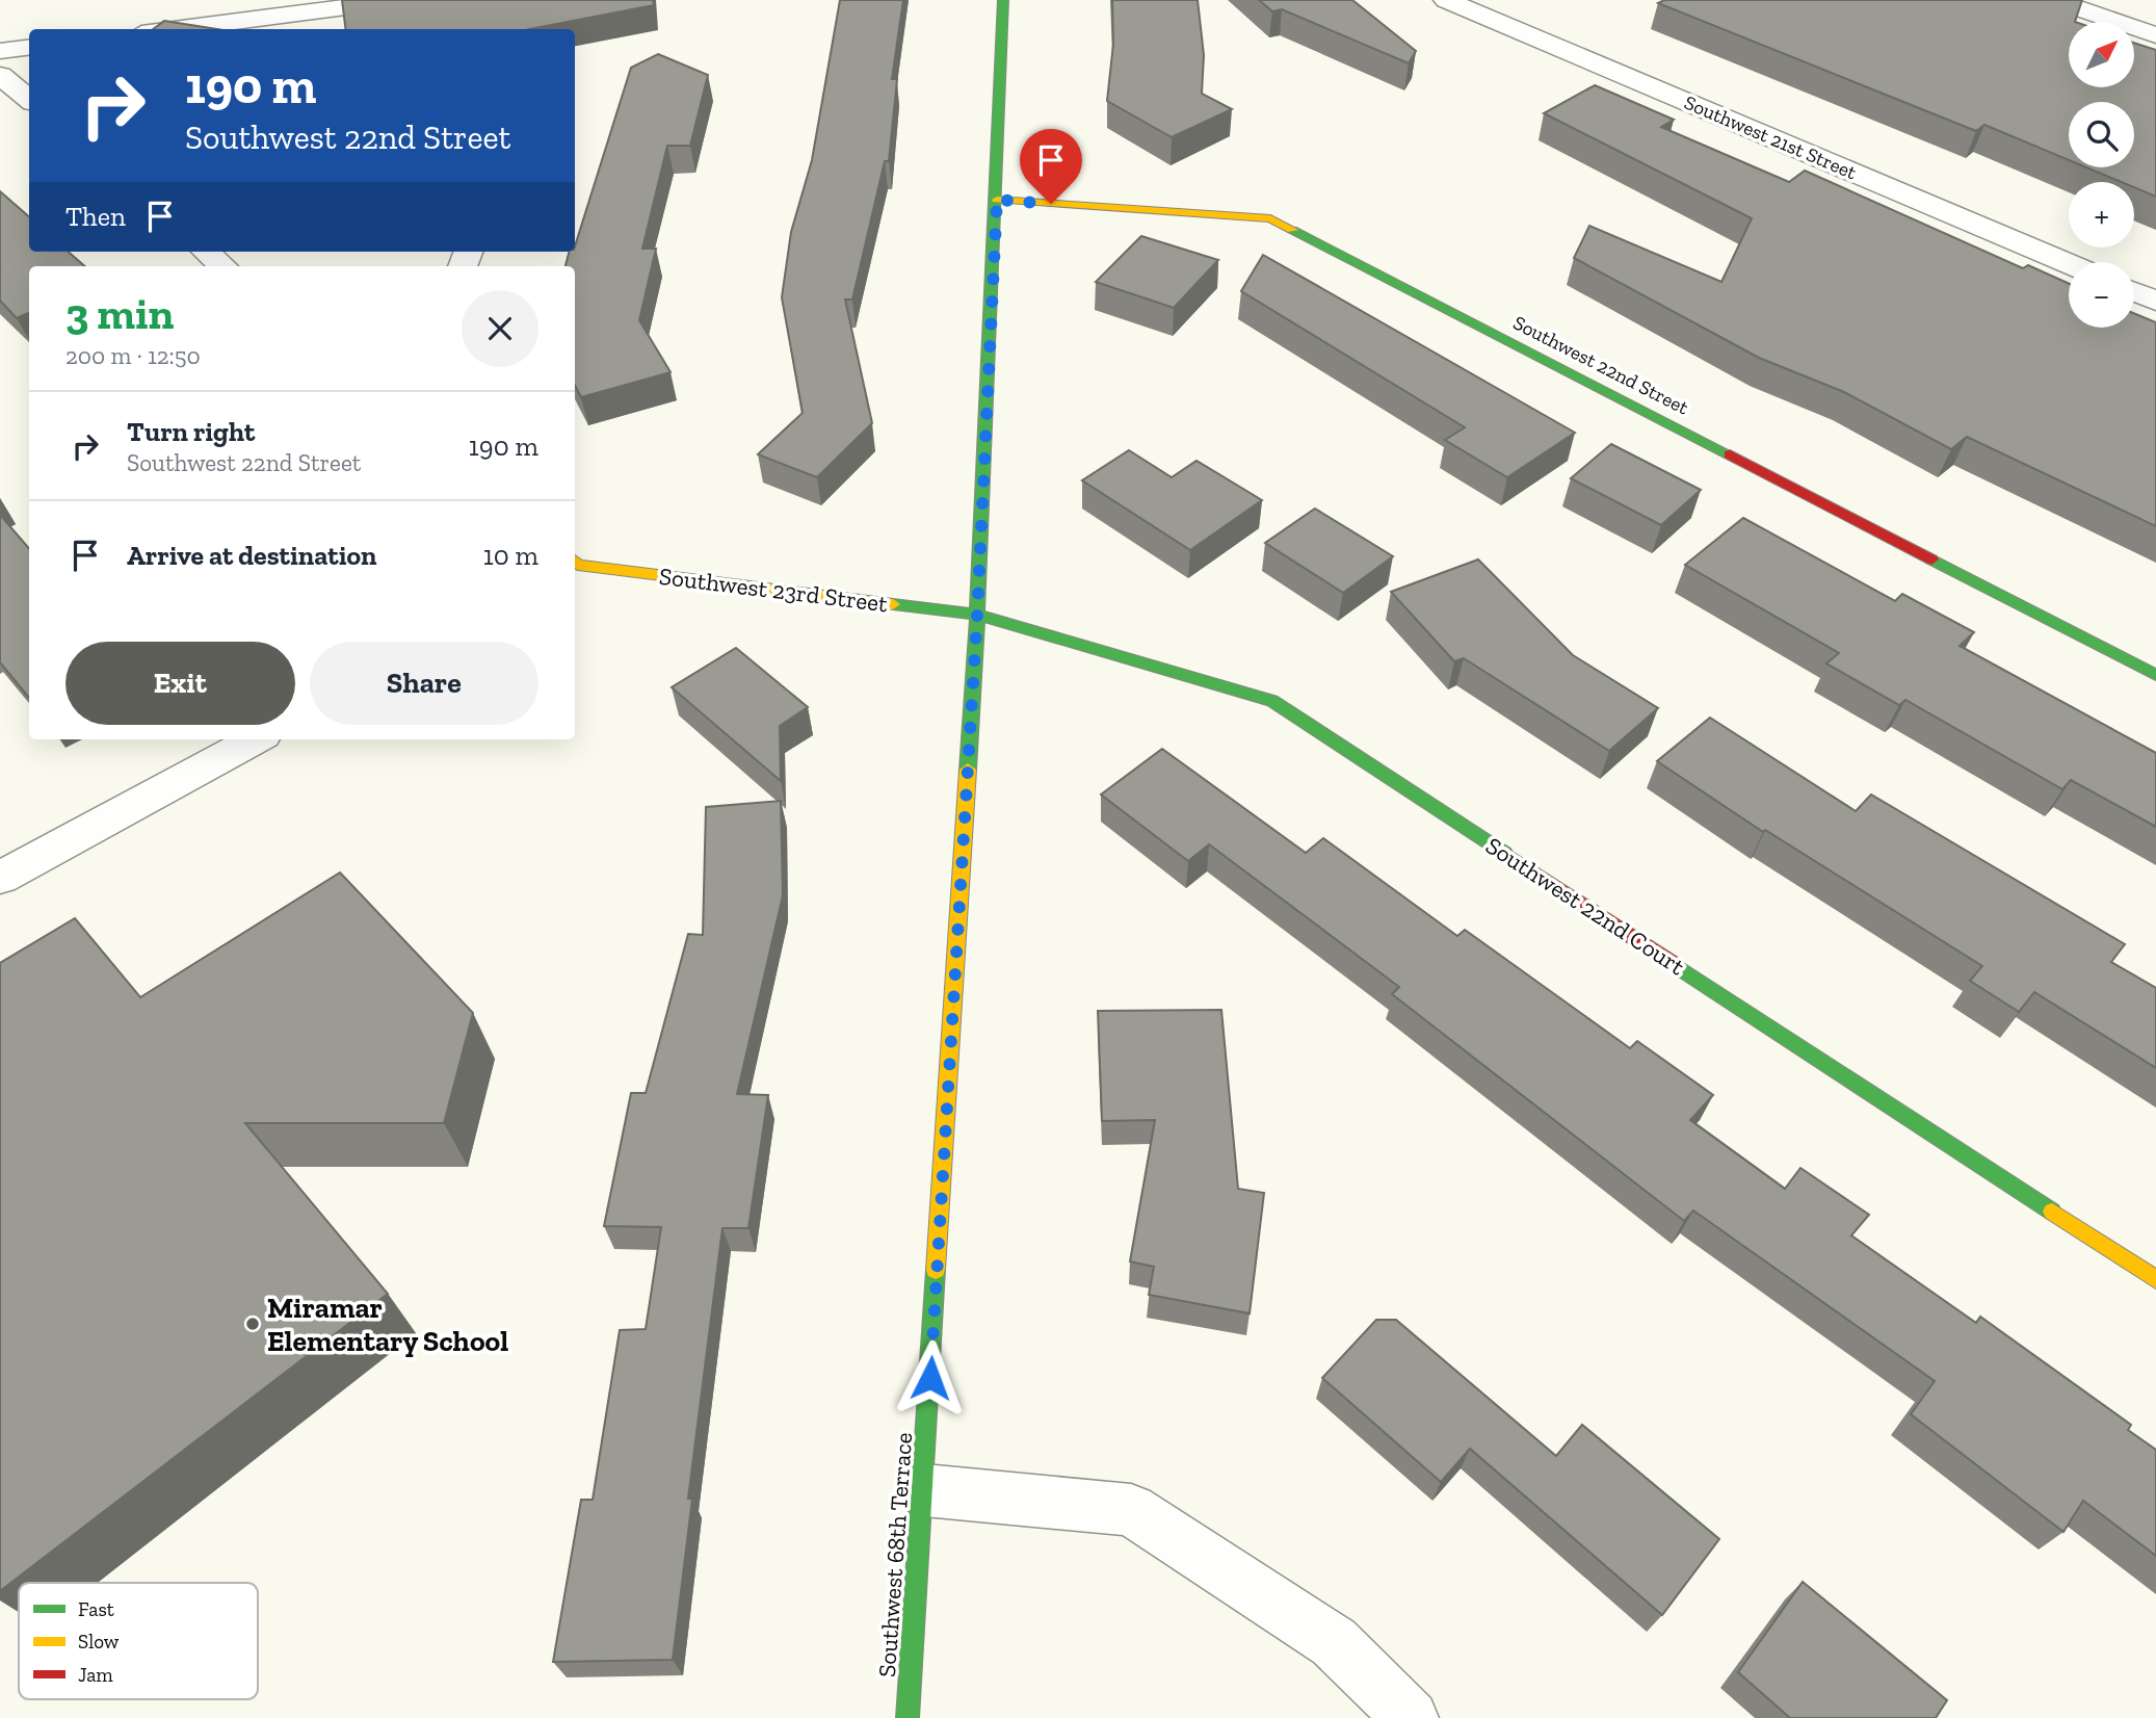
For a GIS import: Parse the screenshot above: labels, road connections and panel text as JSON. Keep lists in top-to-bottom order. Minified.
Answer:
{"streets":{"street":["Southwest 21st Street","Southwest 22nd Street","Southwest 23rd Street","Southwest 22nd Court","Southwest 68th Terrace"]},"crossings":[["Southwest 22nd Street","Southwest 68th Terrace"],["Southwest 23rd Street","Southwest 22nd Court"],["Southwest 23rd Street","Southwest 68th Terrace"],["Southwest 22nd Court","Southwest 68th Terrace"]],"places":["Miramar Elementary School"],"legend":["Fast","Slow","Jam"],"north":"top right","page":{"map_buttons":["+","−"],"turn":["190 m","Southwest 22nd Street"],"then":"Then","heading":["3 min","200 m · 12:50"],"list":[{"name":"Turn right","note":"Southwest 22nd Street","value":"190 m"},{"name":"Arrive at destination","value":"10 m"}],"buttons":["Exit","Share"]}}
